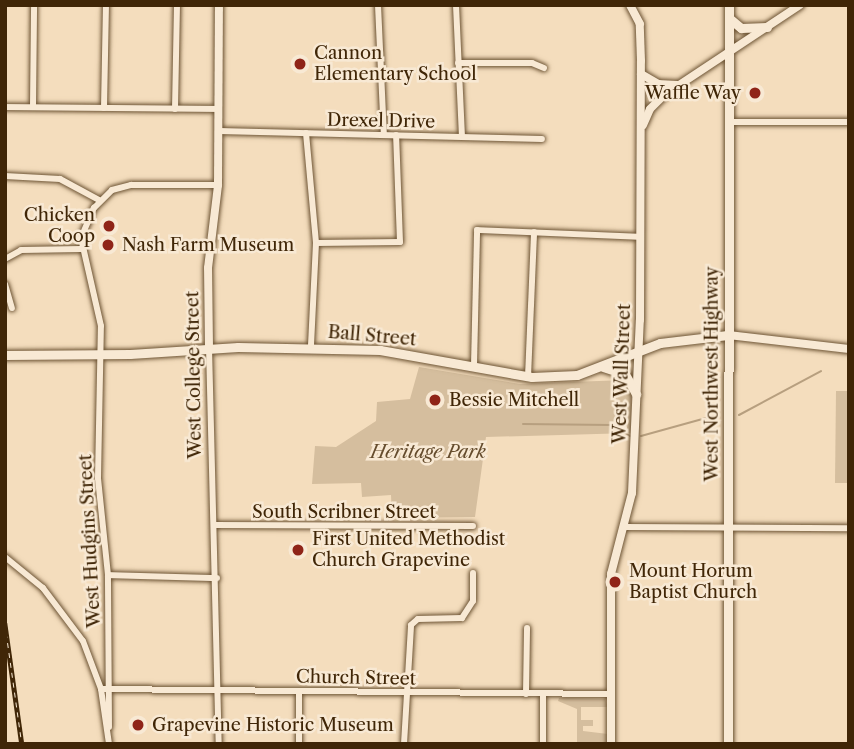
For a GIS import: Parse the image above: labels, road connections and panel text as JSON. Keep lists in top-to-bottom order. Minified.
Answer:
{"streets":{"main road":["Ball Street","West Northwest Highway"],"street":["Drexel Drive","West Wall Street","West College Street","South Scribner Street","West Hudgins Street","Church Street"]},"crossings":[["Drexel Drive","West College Street"],["Ball Street","West Wall Street"],["Ball Street","West Northwest Highway"],["Ball Street","West College Street"],["Ball Street","West Hudgins Street"],["West Wall Street","Church Street"],["West College Street","South Scribner Street"],["West College Street","Church Street"],["West Hudgins Street","Church Street"]],"parks":["Heritage Park"],"places":["Cannon Elementary School","Waffle Way","Chicken Coop","Nash Farm Museum","Bessie Mitchell","First United Methodist Church Grapevine","Mount Horum Baptist Church","Grapevine Historic Museum"]}
